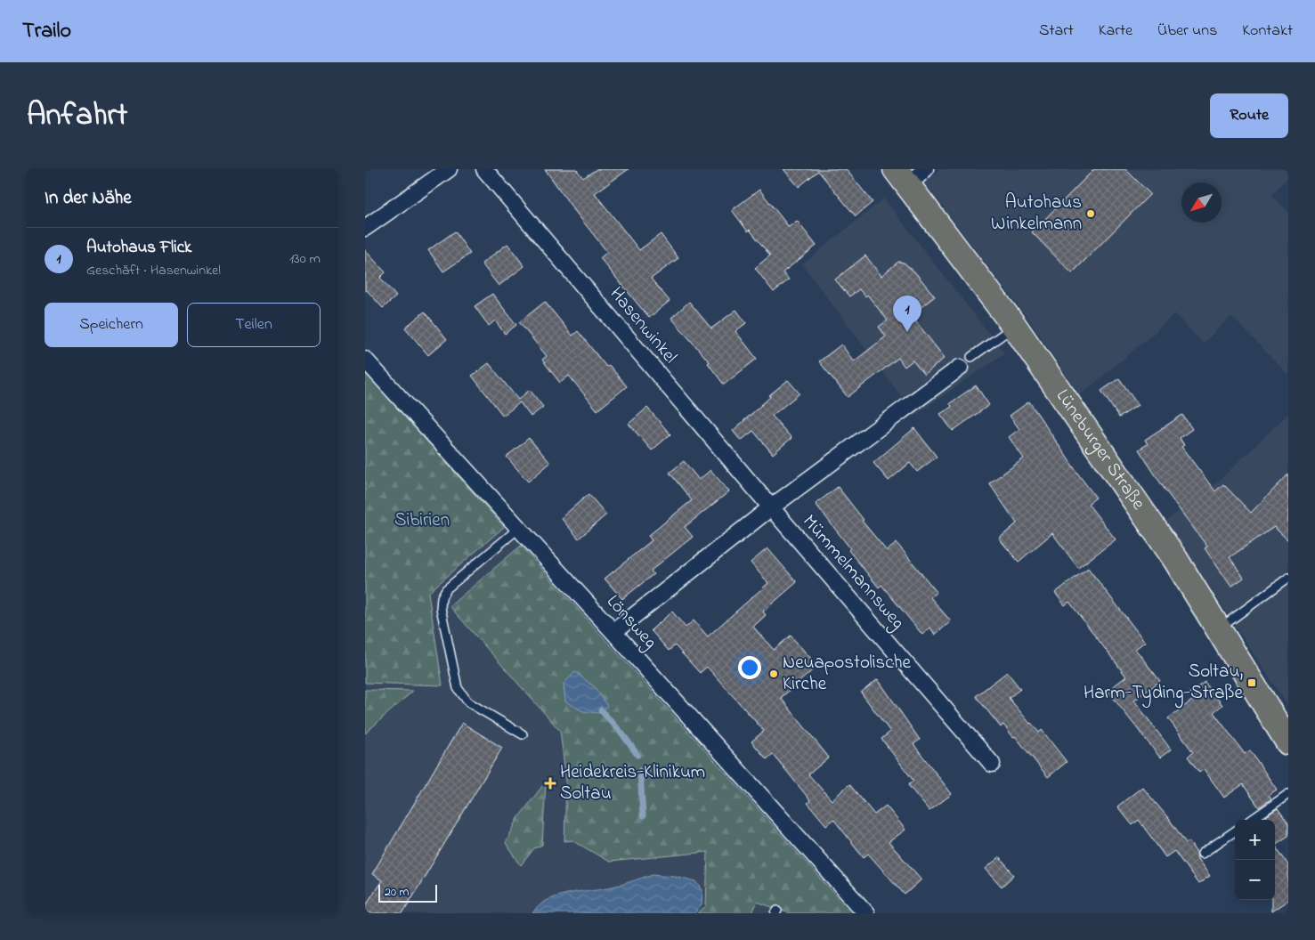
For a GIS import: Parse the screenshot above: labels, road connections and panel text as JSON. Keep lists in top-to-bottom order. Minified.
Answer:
{"streets":{"main road":["Lüneburger Straße"],"street":["Hasenwinkel","Mümmelmannsweg","Lönsweg"]},"crossings":[["Hasenwinkel","Mümmelmannsweg"]],"parks":["Sibirien"],"places":{"other":["Autohaus Winkelmann","Neuapostolische Kirche"],"transit":["Soltau, Harm-Tyding-Straße"],"health":["Heidekreis-Klinikum Soltau"]},"scale_bar":"20 m","north":"bottom left","page":{"header":"Trailo","nav":["Start","Karte","Über uns","Kontakt"],"title":"Anfahrt","buttons":["Route",["Speichern","Teilen"]],"heading":"In der Nähe","list":[{"mark":"1","name":"Autohaus Flick","note":"Geschäft · Hasenwinkel","value":"130 m"}],"pins":"1","map_buttons":["+","−"],"scale":"20 m"}}
